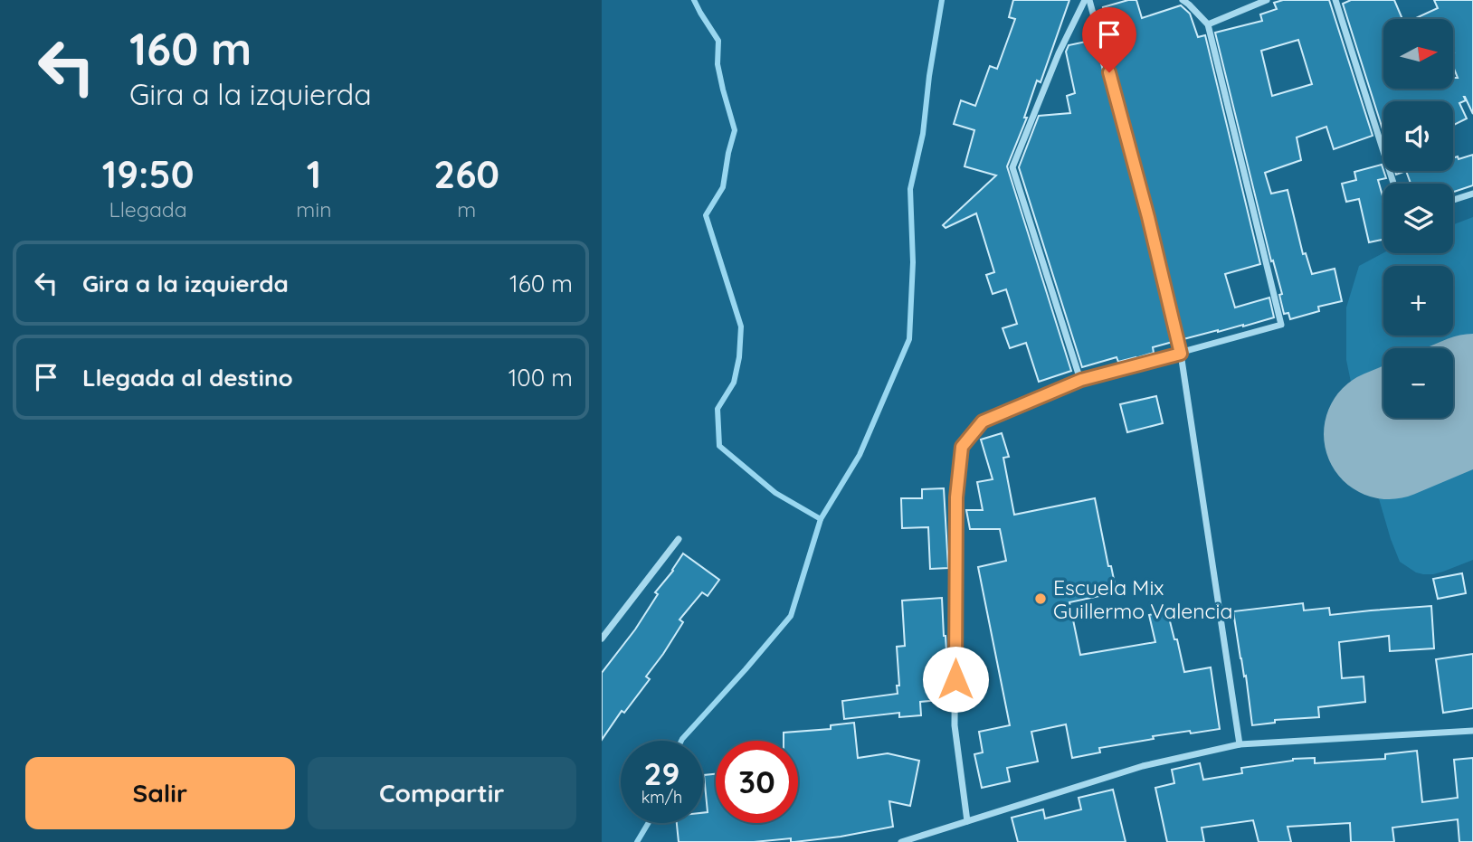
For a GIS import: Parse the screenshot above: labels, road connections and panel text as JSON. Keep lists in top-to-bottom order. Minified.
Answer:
{"places":["Escuela Mix Guillermo Valencia"],"north":"right","page":{"turn":["160 m","Gira a la izquierda"],"map_buttons":["+","−"],"eta":["19:50","Llegada","1","min","260","m"],"list":[{"name":"Gira a la izquierda","value":"160 m"},{"name":"Llegada al destino","value":"100 m"}],"speed":"29 km/h","limit":"30","buttons":["Salir","Compartir"]}}
